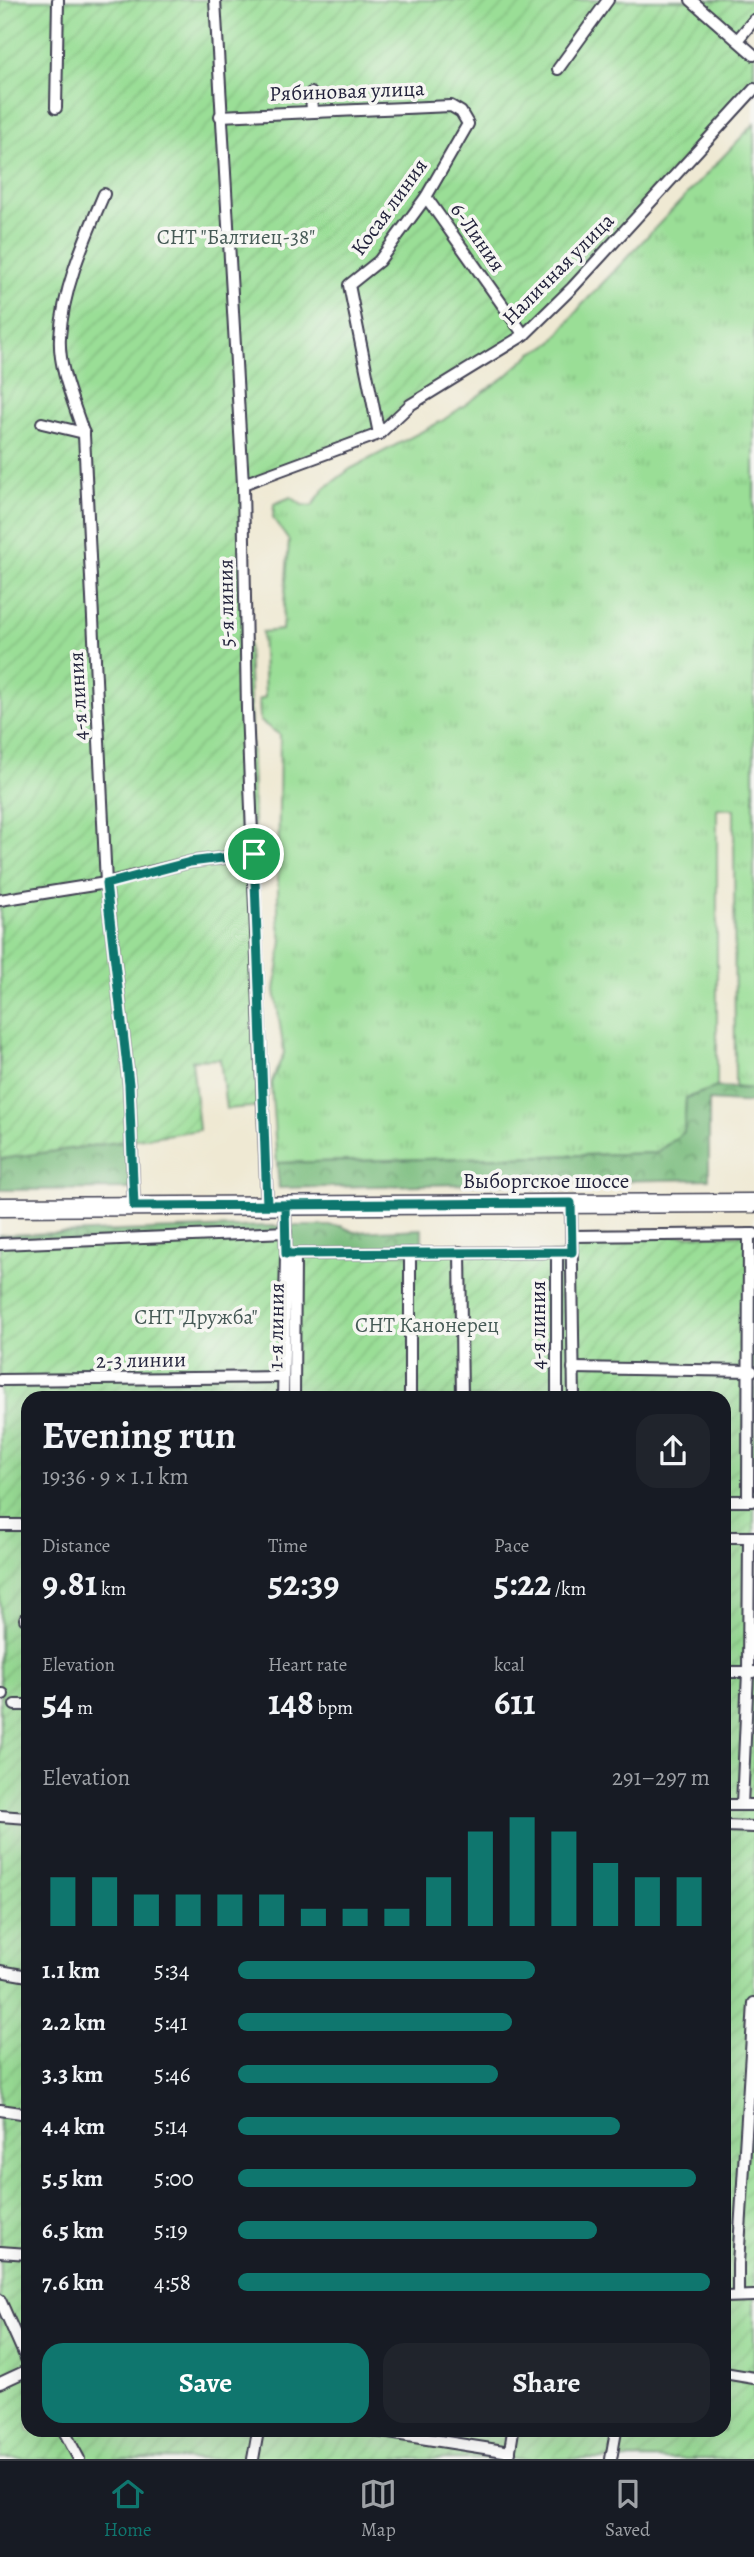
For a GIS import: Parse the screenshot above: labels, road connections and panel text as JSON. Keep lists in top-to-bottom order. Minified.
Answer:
{"streets":{"main road":["Выборгское шоссе"],"street":["Рябиновая улица","Косая линия","6-Линия","Наличная улица","5-я линия","4-я линия","1-я линия","2-3 линии"]},"crossings":[["Рябиновая улица","Косая линия"],["Рябиновая улица","5-я линия"],["Косая линия","6-Линия"],["Косая линия","Наличная улица"],["6-Линия","Наличная улица"],["Наличная улица","5-я линия"],["5-я линия","Выборгское шоссе"],["5-я линия","1-я линия"]],"parks":["СНТ \"Балтиец-38\"","СНТ \"Дружба\"","СНТ Канонерец"],"page":{"heading":["Evening run","19:36 · 9 × 1.1 km"],"stats":[["Distance","9.81 km"],["Time","52:39"],["Pace","5:22 /km"],["Elevation","54 m"],["Heart rate","148 bpm"],["kcal","611"]],"chart":["Elevation","291–297 m"],"list":[{"name":"1.1 km","note":"5:34"},{"name":"2.2 km","note":"5:41"},{"name":"3.3 km","note":"5:46"},{"name":"4.4 km","note":"5:14"},{"name":"5.5 km","note":"5:00"},{"name":"6.5 km","note":"5:19"},{"name":"7.6 km","note":"4:58"}],"buttons":["Save","Share"],"tabs":["Home","Map","Saved"]}}
